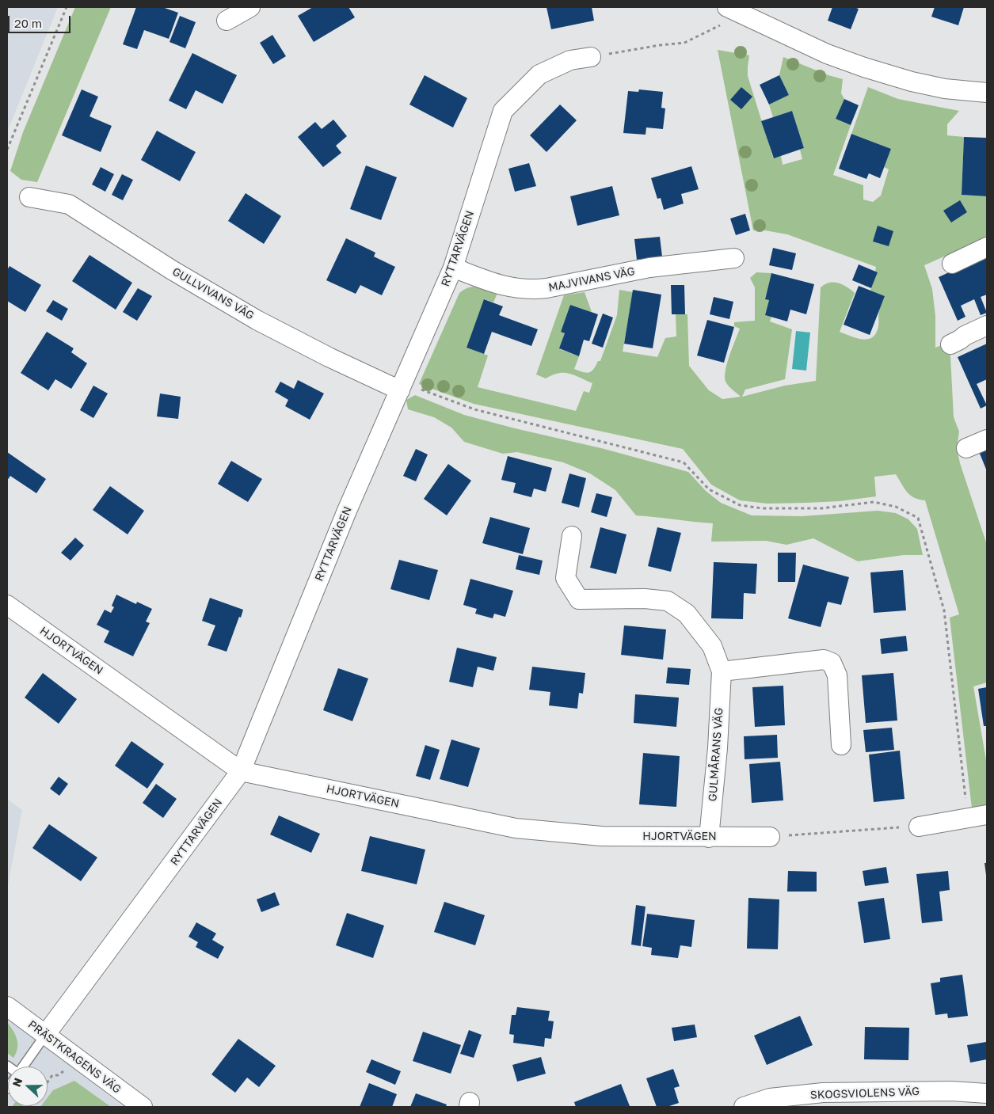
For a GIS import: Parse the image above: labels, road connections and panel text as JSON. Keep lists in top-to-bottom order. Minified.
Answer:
{"streets":{"street":["RYTTARVÄGEN","MAJVIVANS VÄG","GULLVIVANS VÄG","HJORTVÄGEN","GULMÅRANS VÄG","PRÄSTKRAGENS VÄG","SKOGSVIOLENS VÄG"]},"crossings":[["RYTTARVÄGEN","MAJVIVANS VÄG"],["RYTTARVÄGEN","GULLVIVANS VÄG"],["RYTTARVÄGEN","HJORTVÄGEN"],["RYTTARVÄGEN","PRÄSTKRAGENS VÄG"],["HJORTVÄGEN","GULMÅRANS VÄG"]],"scale_bar":"20 m","north":"left"}
